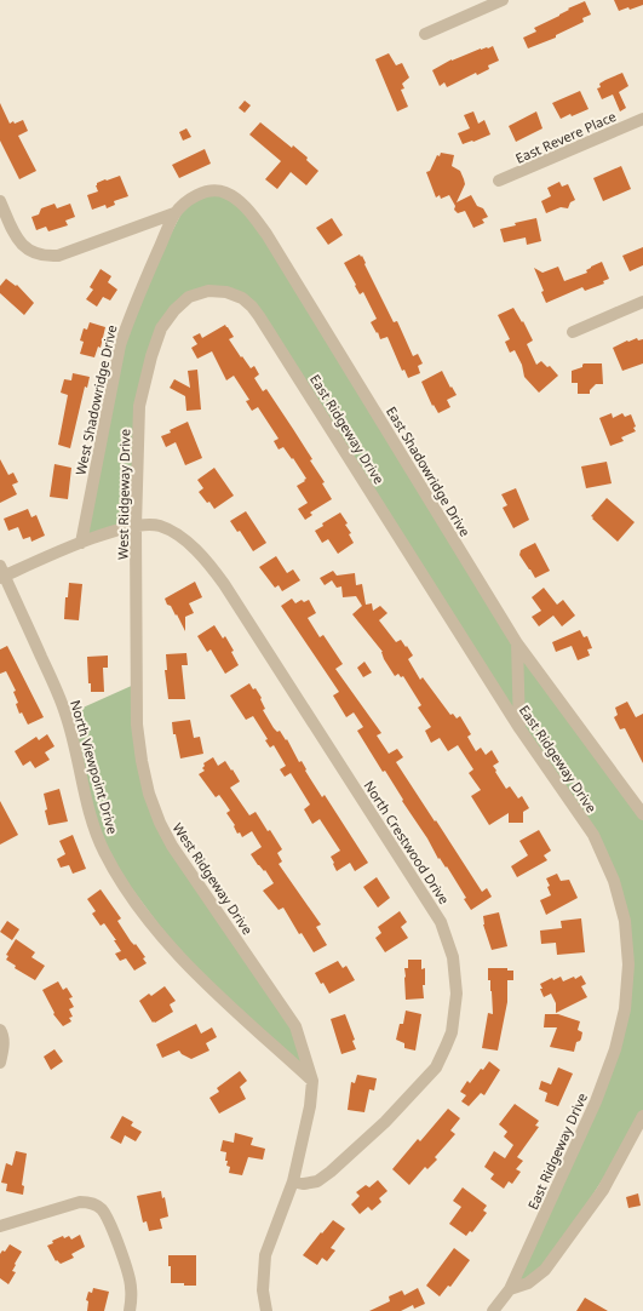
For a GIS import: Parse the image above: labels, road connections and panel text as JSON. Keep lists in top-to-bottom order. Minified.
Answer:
{"streets":{"street":["East Revere Place","West Shadowridge Drive","East Ridgeway Drive","East Shadowridge Drive","West Ridgeway Drive","North Viewpoint Drive","North Crestwood Drive"]},"crossings":[["West Shadowridge Drive","East Shadowridge Drive"],["West Shadowridge Drive","North Crestwood Drive"],["East Ridgeway Drive","West Ridgeway Drive"],["West Ridgeway Drive","North Viewpoint Drive"],["West Ridgeway Drive","North Crestwood Drive"],["North Viewpoint Drive","North Crestwood Drive"]]}
